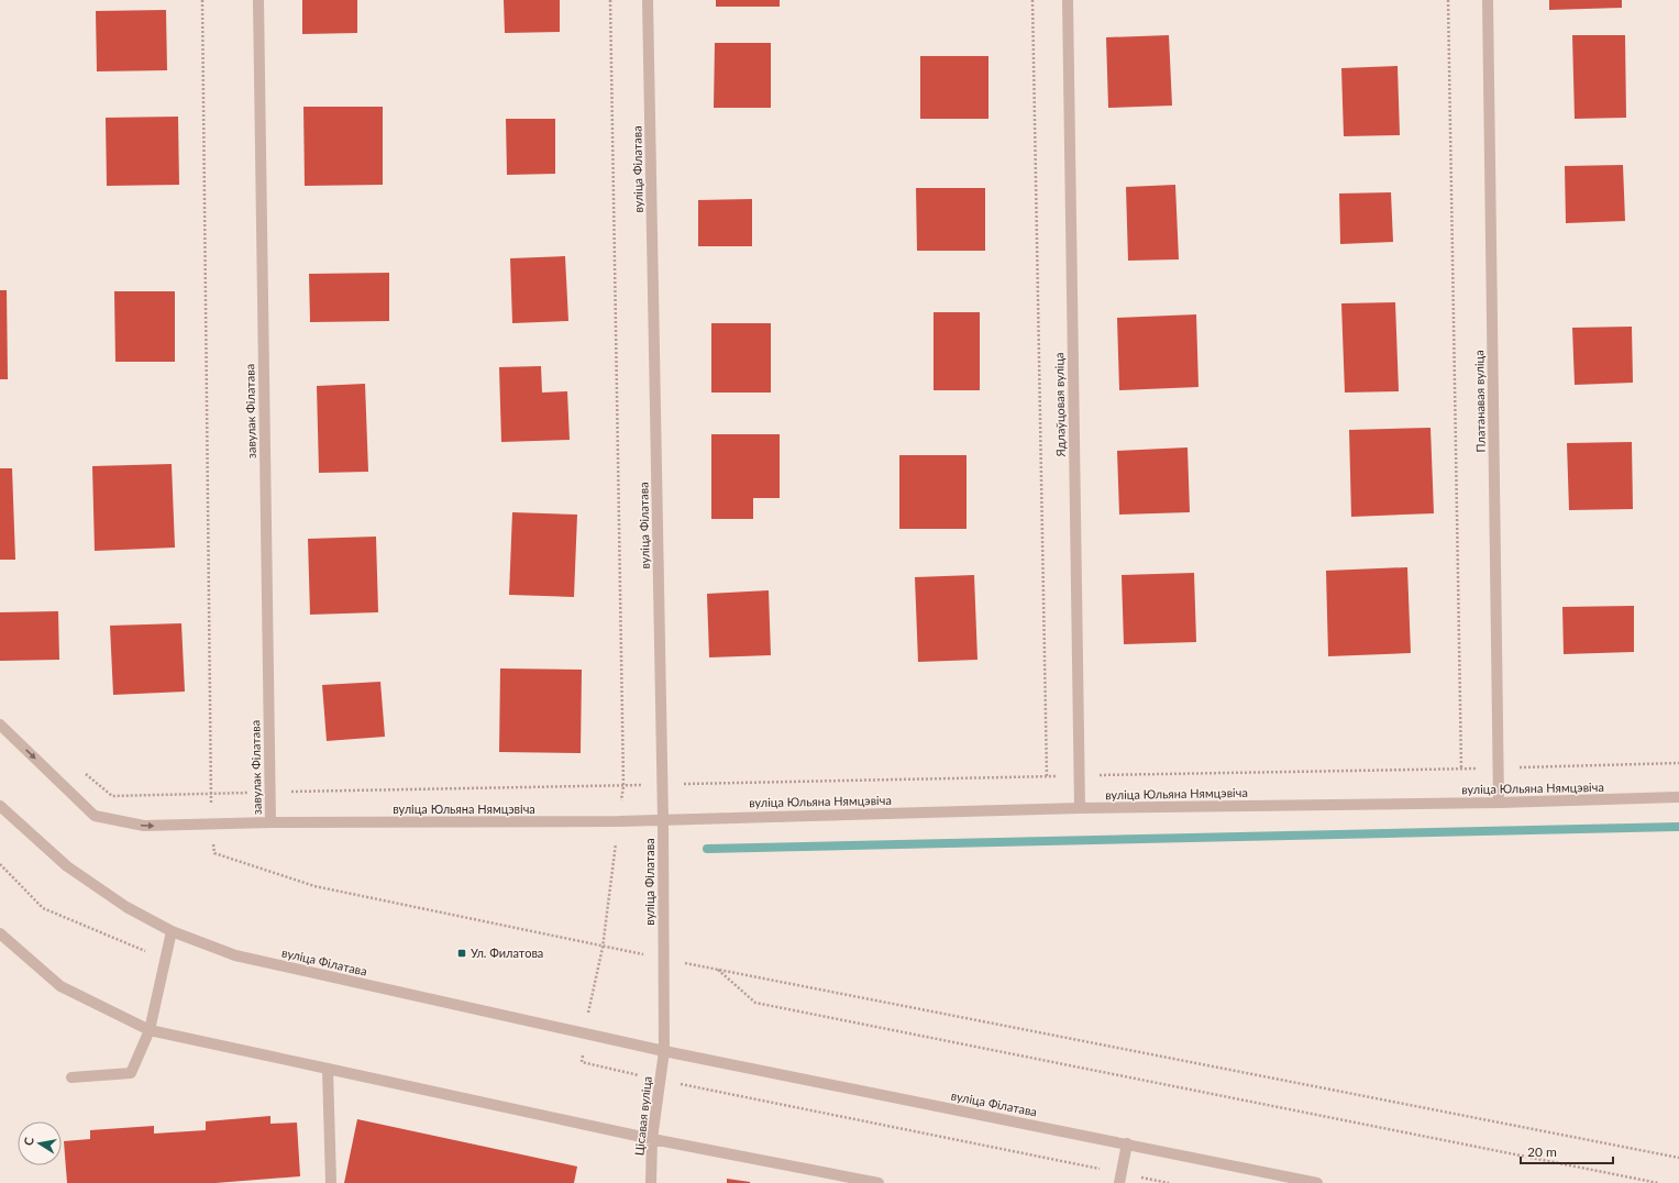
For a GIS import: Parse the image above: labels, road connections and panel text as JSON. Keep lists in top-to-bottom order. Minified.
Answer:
{"streets":{"street":["вуліца Філатава","Платанавая вуліца","Ядлаўцовая вуліца","завулак Філатава","вуліца Юльяна Нямцэвіча","Цісавая вуліца"]},"crossings":[["вуліца Філатава","вуліца Юльяна Нямцэвіча"],["вуліца Філатава","Цісавая вуліца"],["Платанавая вуліца","вуліца Юльяна Нямцэвіча"],["Ядлаўцовая вуліца","вуліца Юльяна Нямцэвіча"],["завулак Філатава","вуліца Юльяна Нямцэвіча"]],"places":{"transit":["Ул. Филатова"]},"scale_bar":"20 m","north":"left"}
